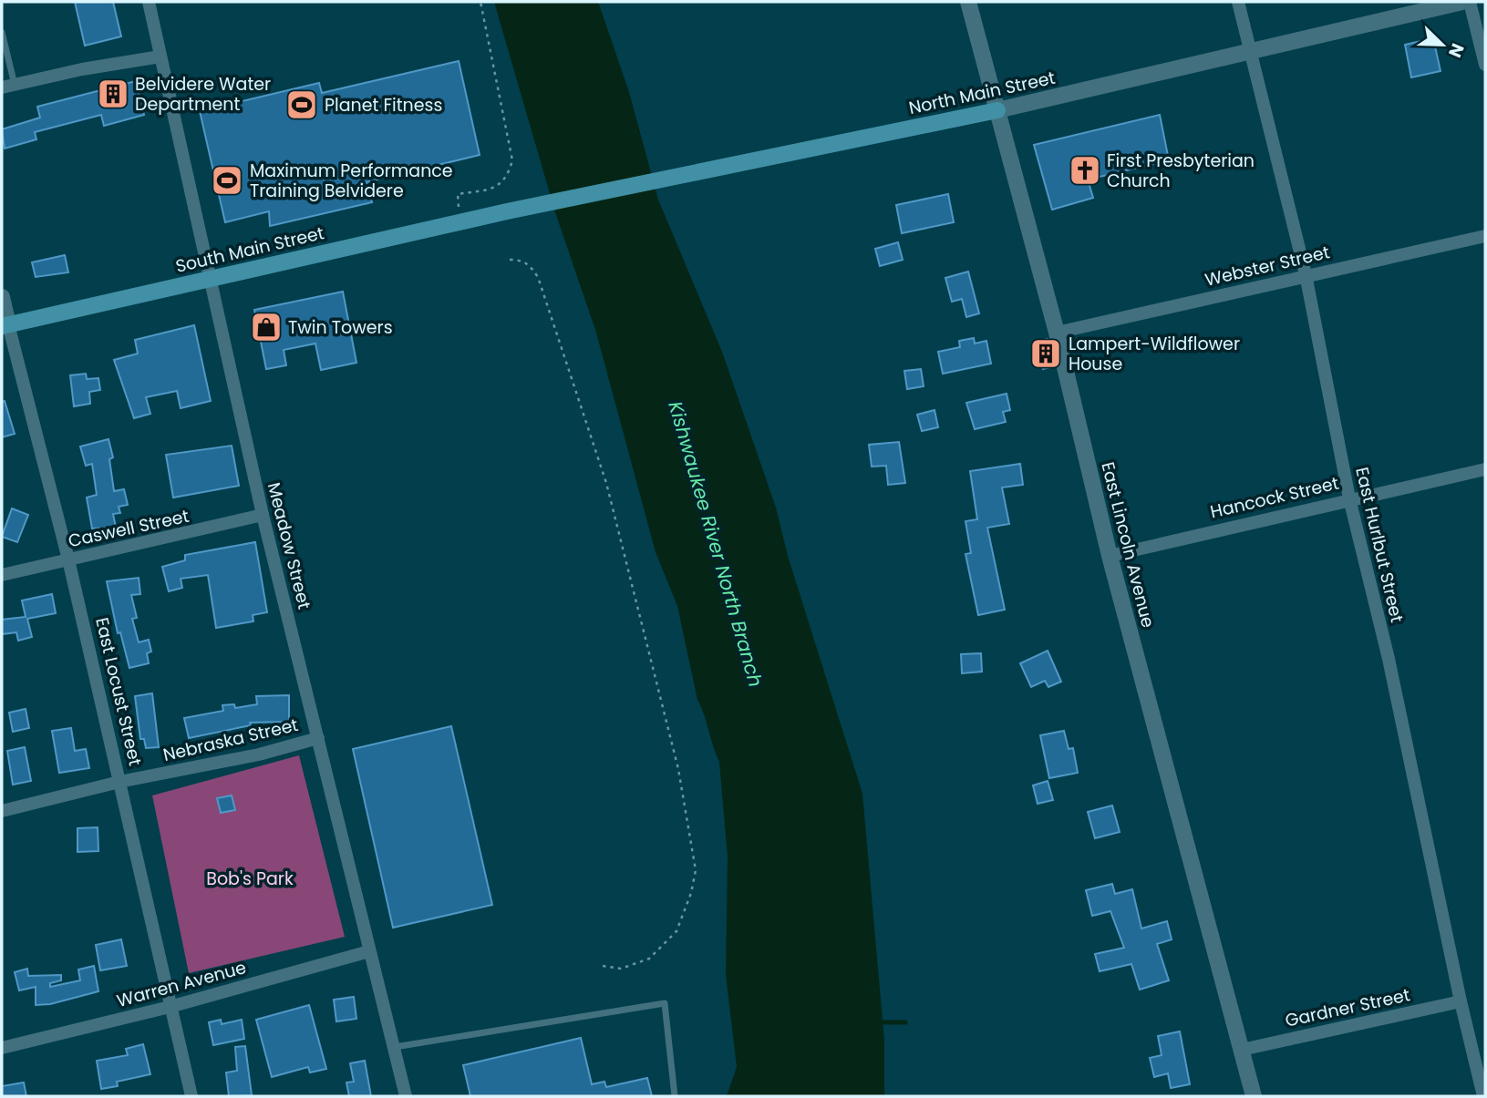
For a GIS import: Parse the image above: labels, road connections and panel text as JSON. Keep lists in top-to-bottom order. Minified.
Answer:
{"streets":{"main road":["North Main Street","South Main Street"],"street":["Webster Street","Hancock Street","Caswell Street","East Lincoln Avenue","East Hurlbut Street","Meadow Street","East Locust Street","Nebraska Street","Warren Avenue","Gardner Street"]},"crossings":[["North Main Street","South Main Street"],["North Main Street","East Lincoln Avenue"],["North Main Street","East Hurlbut Street"],["South Main Street","Meadow Street"],["South Main Street","East Locust Street"],["Webster Street","East Lincoln Avenue"],["Webster Street","East Hurlbut Street"],["Hancock Street","East Lincoln Avenue"],["Hancock Street","East Hurlbut Street"],["Caswell Street","Meadow Street"],["Caswell Street","East Locust Street"],["East Lincoln Avenue","Gardner Street"],["East Hurlbut Street","Gardner Street"],["Meadow Street","Nebraska Street"],["Meadow Street","Warren Avenue"],["East Locust Street","Nebraska Street"],["East Locust Street","Warren Avenue"]],"water":["Kishwaukee River North Branch"],"parks":["Bob's Park"],"places":{"building":["Belvidere Water Department","Lampert-Wildflower House"],"sports":["Planet Fitness","Maximum Performance Training Belvidere"],"church":["First Presbyterian Church"],"shop":["Twin Towers"]},"north":"bottom right"}
